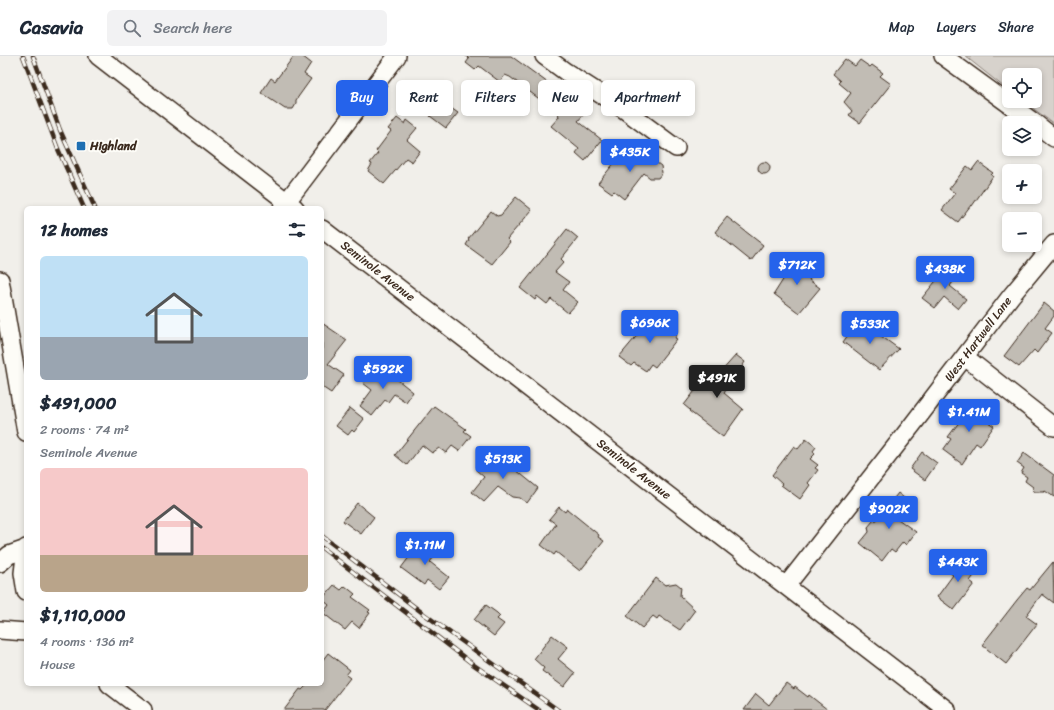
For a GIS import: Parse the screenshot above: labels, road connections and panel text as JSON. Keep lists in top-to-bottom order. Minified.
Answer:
{"streets":{"street":["Seminole Avenue","West Hartwell Lane"]},"crossings":[["Seminole Avenue","West Hartwell Lane"]],"places":{"transit":["Highland"]},"page":{"header":"Casavia","search":"Search here","nav":["Map","Layers","Share"],"map_buttons":["+","−"],"chip":["Buy","Rent","Filters","New","Apartment"],"price":["$435K","$712K","$438K","$696K","$533K","$592K","$491K","$1.41M","$513K","$902K","$1.11M","$443K"],"heading":"12 homes","list":[{"name":"$491,000","note":"2 rooms · 74 m² · Seminole Avenue"},{"name":"$1,110,000","note":"4 rooms · 136 m² · House"}]}}
